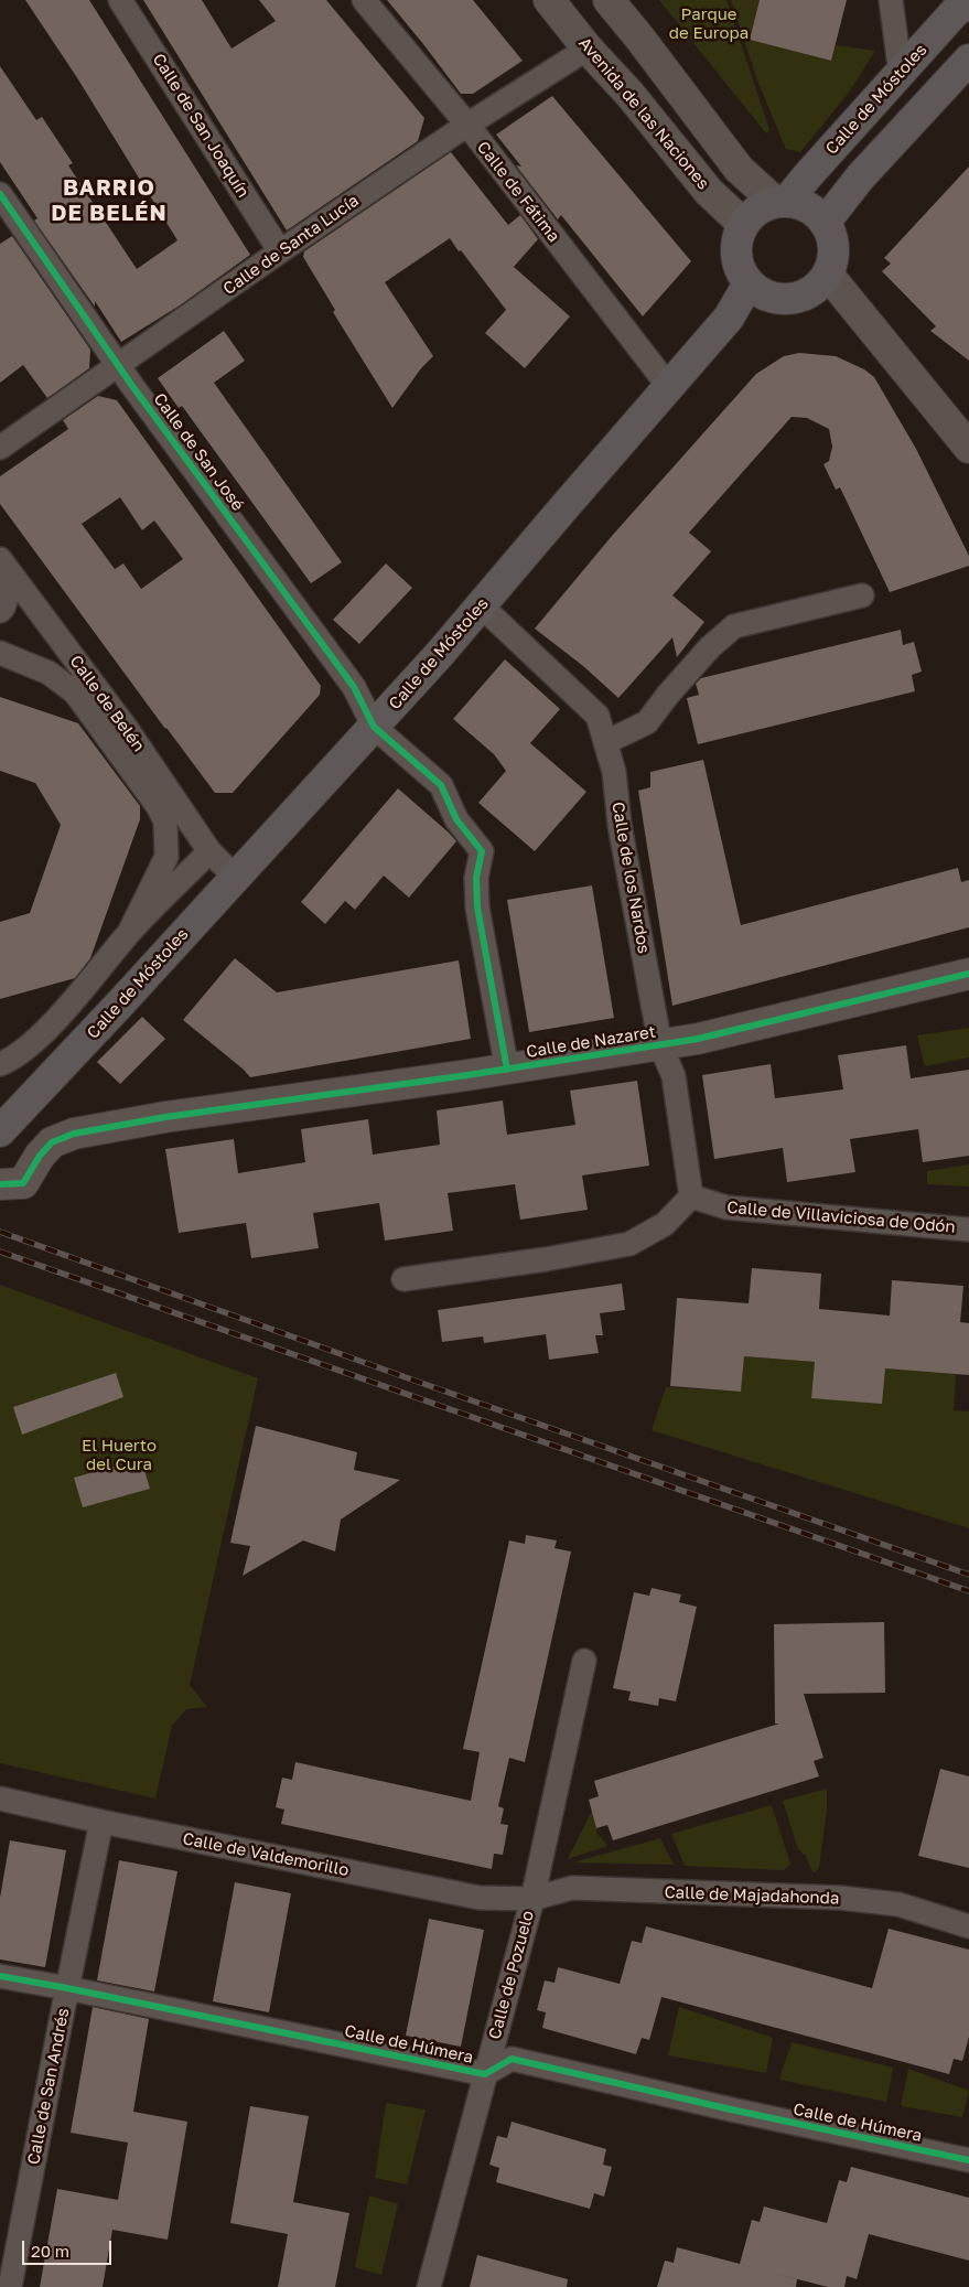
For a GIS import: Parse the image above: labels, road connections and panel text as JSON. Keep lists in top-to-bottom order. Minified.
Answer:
{"streets":{"main road":["Calle de Móstoles"],"street":["Avenida de las Naciones","Calle de San Joaquín","Calle de Fátima","Calle de Santa Lucía","Calle de San José","Calle de Belén","Calle de los Nardos","Calle de Nazaret","Calle de Villaviciosa de Odón","Calle de Valdemorillo","Calle de Majadahonda","Calle de Pozuelo","Calle de Húmera","Calle de San Andrés"]},"crossings":[["Calle de Móstoles","Avenida de las Naciones"],["Calle de Móstoles","Calle de Fátima"],["Calle de Móstoles","Calle de San José"],["Calle de Móstoles","Calle de Belén"],["Calle de Móstoles","Calle de los Nardos"],["Avenida de las Naciones","Calle de Santa Lucía"],["Calle de San Joaquín","Calle de Santa Lucía"],["Calle de Fátima","Calle de Santa Lucía"],["Calle de Santa Lucía","Calle de San José"],["Calle de los Nardos","Calle de Nazaret"],["Calle de los Nardos","Calle de Villaviciosa de Odón"],["Calle de Valdemorillo","Calle de Majadahonda"],["Calle de Valdemorillo","Calle de Pozuelo"],["Calle de Valdemorillo","Calle de San Andrés"],["Calle de Majadahonda","Calle de Pozuelo"],["Calle de Pozuelo","Calle de Húmera"],["Calle de Húmera","Calle de San Andrés"]],"districts":["BARRIO DE BELÉN"],"parks":["Parque de Europa","El Huerto del Cura"],"scale_bar":"20 m"}
